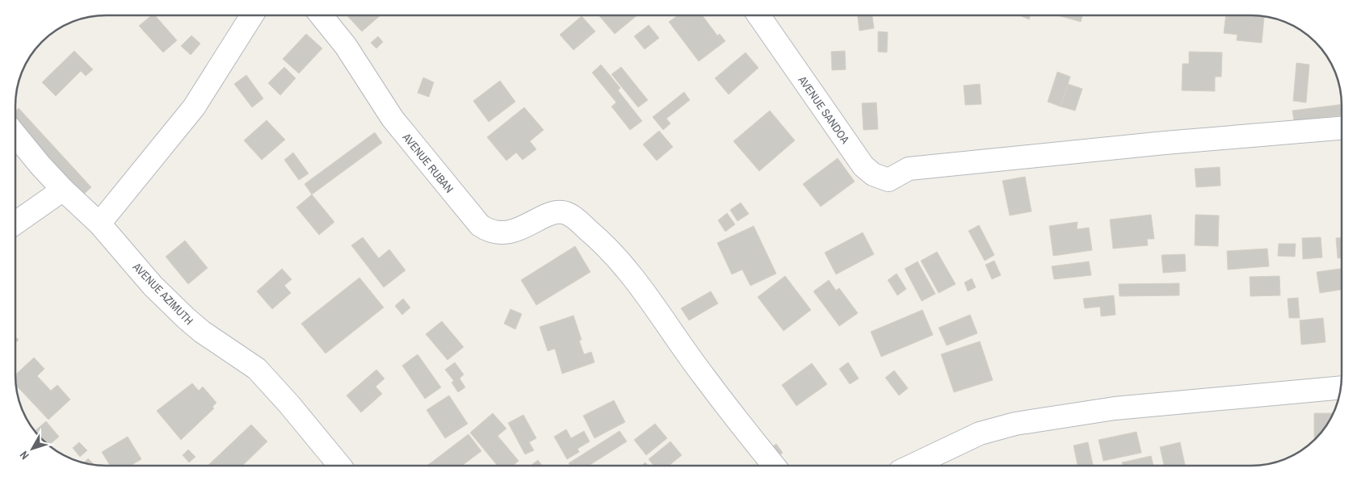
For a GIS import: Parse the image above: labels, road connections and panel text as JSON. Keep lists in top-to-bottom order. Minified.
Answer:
{"streets":{"street":["AVENUE SANDOA","AVENUE RUBAN","AVENUE AZIMUTH"]},"north":"bottom left"}
